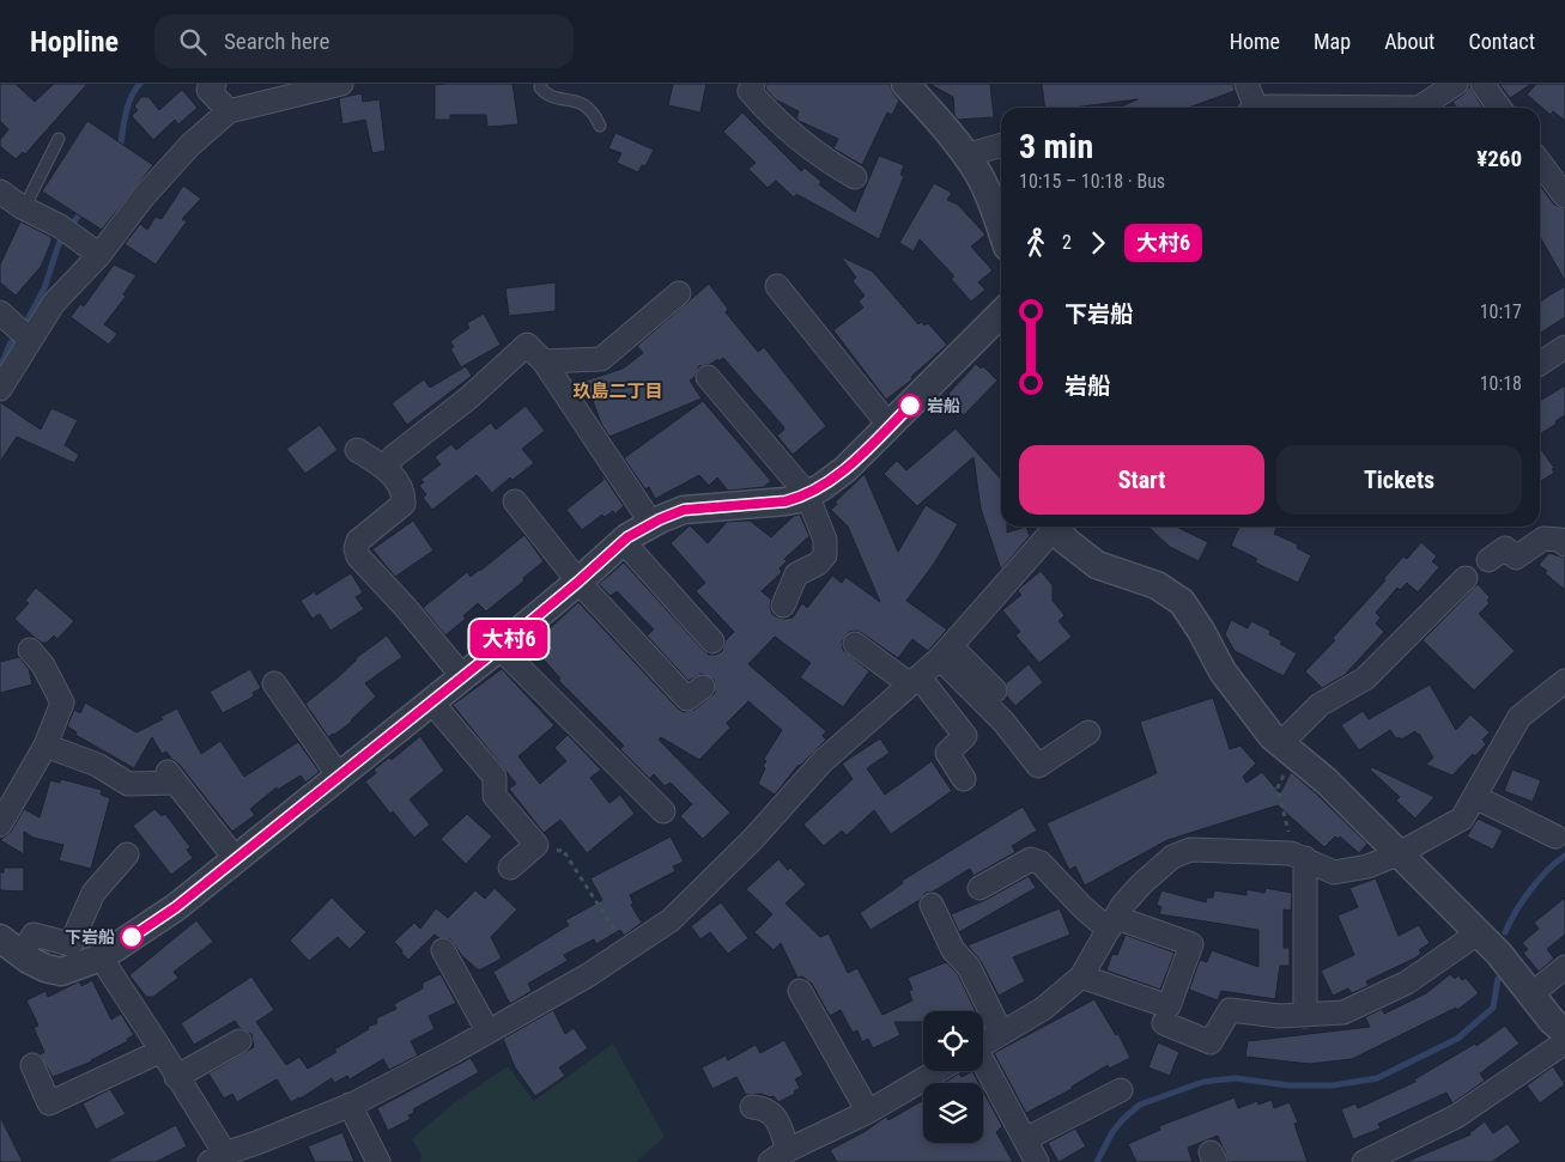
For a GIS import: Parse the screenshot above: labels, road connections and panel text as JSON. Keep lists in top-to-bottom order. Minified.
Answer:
{"districts":["玖島二丁目"],"places":["岩船","下岩船"],"lines":["bus line 大村6"],"page":{"header":"Hopline","search":"Search here","nav":["Home","Map","About","Contact"],"on_map":"大村6","heading":["3 min","10:15 – 10:18 · Bus","¥260"],"legs":["2","大村6"],"list":[{"name":"下岩船","value":"10:17"},{"name":"岩船","value":"10:18"}],"buttons":["Start","Tickets"]}}
